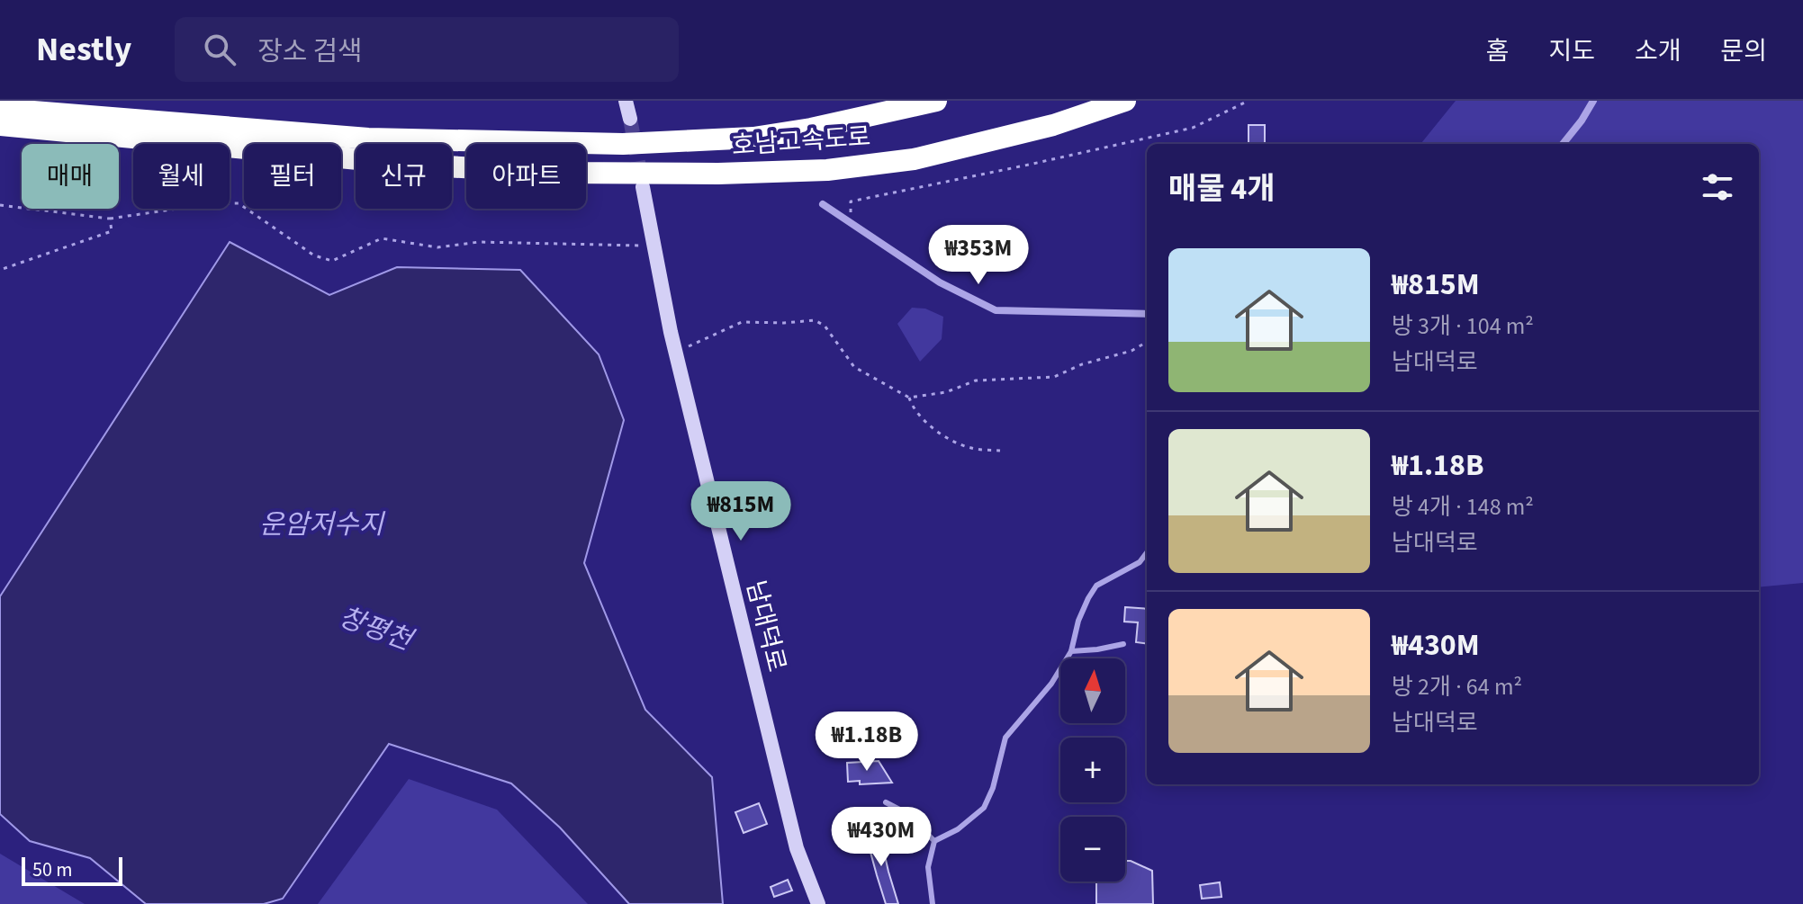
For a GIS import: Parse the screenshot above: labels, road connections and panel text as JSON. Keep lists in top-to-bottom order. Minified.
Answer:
{"streets":{"highway":["호남고속도로"],"main road":["남대덕로"]},"water":["운암저수지","창평천"],"scale_bar":"50 m","north":"top","page":{"header":"Nestly","search":"장소 검색","nav":["홈","지도","소개","문의"],"chip":["매매","월세","필터","신규","아파트"],"heading":"매물 4개","price":["₩353M","₩815M","₩1.18B","₩430M"],"list":[{"name":"₩815M","note":"방 3개 · 104 m² · 남대덕로"},{"name":"₩1.18B","note":"방 4개 · 148 m² · 남대덕로"},{"name":"₩430M","note":"방 2개 · 64 m² · 남대덕로"}],"map_buttons":["+","−"],"scale":"50 m"}}
